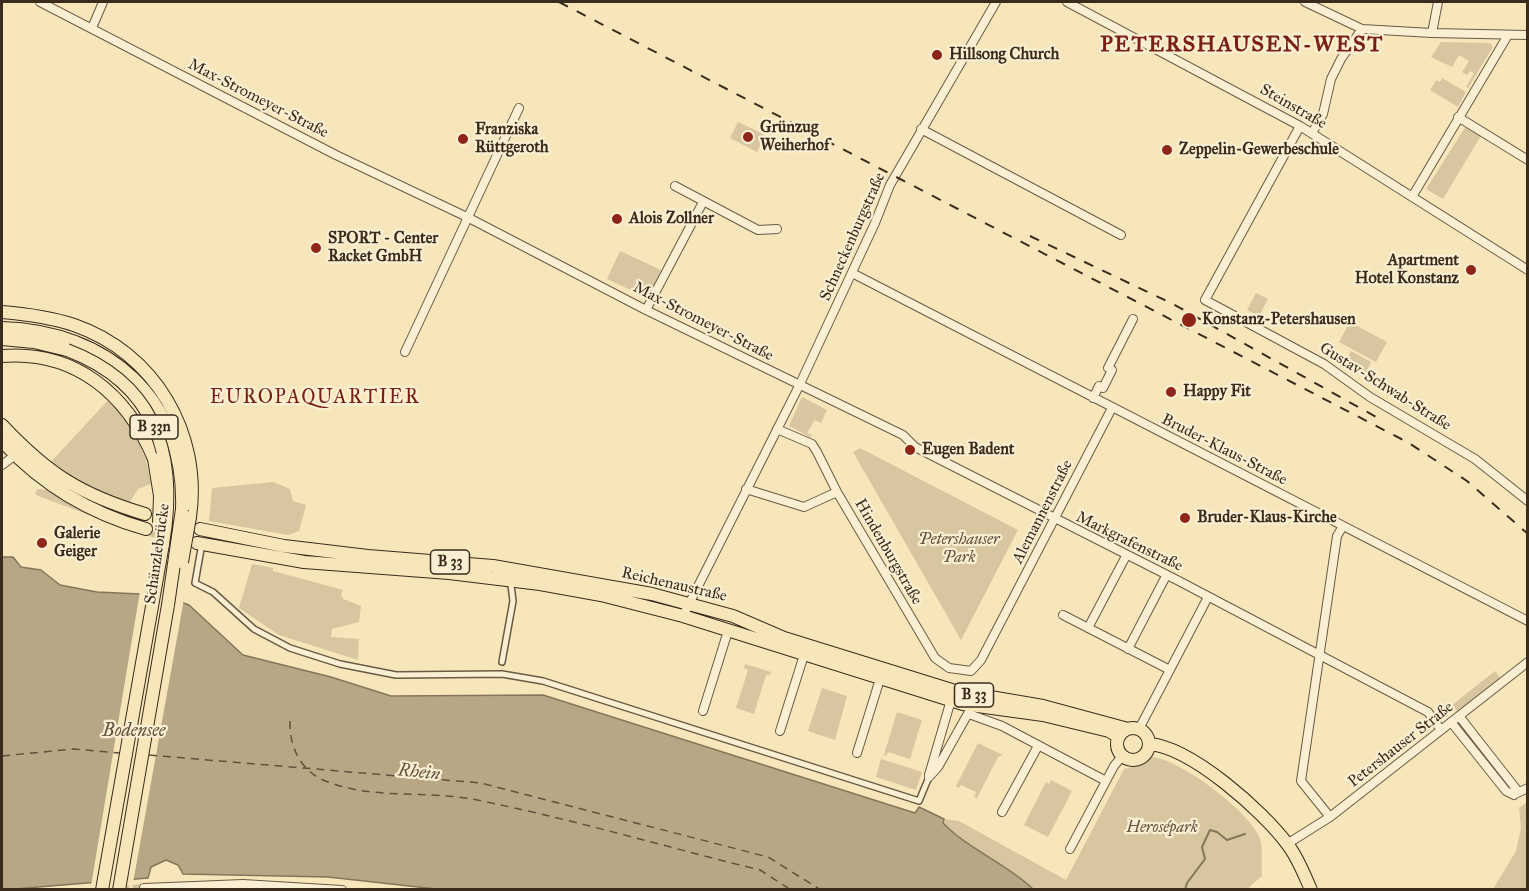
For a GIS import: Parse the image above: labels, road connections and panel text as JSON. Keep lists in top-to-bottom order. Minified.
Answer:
{"streets":{"main road":["B 33n","Schänzlebrücke","B 33","Reichenaustraße"],"street":["Max-Stromeyer-Straße","Steinstraße","Schneckenburgstraße","Gustav-Schwab-Straße","Bruder-Klaus-Straße","Alemannenstraße","Markgrafenstraße","Hindenburgstraße","Petershauser Straße"]},"crossings":[["Max-Stromeyer-Straße","Schneckenburgstraße"],["Max-Stromeyer-Straße","Markgrafenstraße"],["Steinstraße","Gustav-Schwab-Straße"],["Schneckenburgstraße","Bruder-Klaus-Straße"],["Schneckenburgstraße","Markgrafenstraße"],["Schneckenburgstraße","Hindenburgstraße"],["Schneckenburgstraße","Reichenaustraße"],["B 33n","Schänzlebrücke"],["Bruder-Klaus-Straße","Alemannenstraße"],["Alemannenstraße","Markgrafenstraße"],["Alemannenstraße","Hindenburgstraße"],["Markgrafenstraße","Petershauser Straße"]],"districts":["PETERSHAUSEN-WEST","EUROPAQUARTIER"],"water":["Bodensee","Rhein"],"parks":["Petershauser Park","Herosépark"],"places":["Hillsong Church","Grünzug Weiherhof","Franziska Rüttgeroth","Zeppelin-Gewerbeschule","Alois Zollner","SPORT - Center Racket GmbH","Apartment Hotel Konstanz","Konstanz-Petershausen","Happy Fit","Eugen Badent","Bruder-Klaus-Kirche","Galerie Geiger"]}
